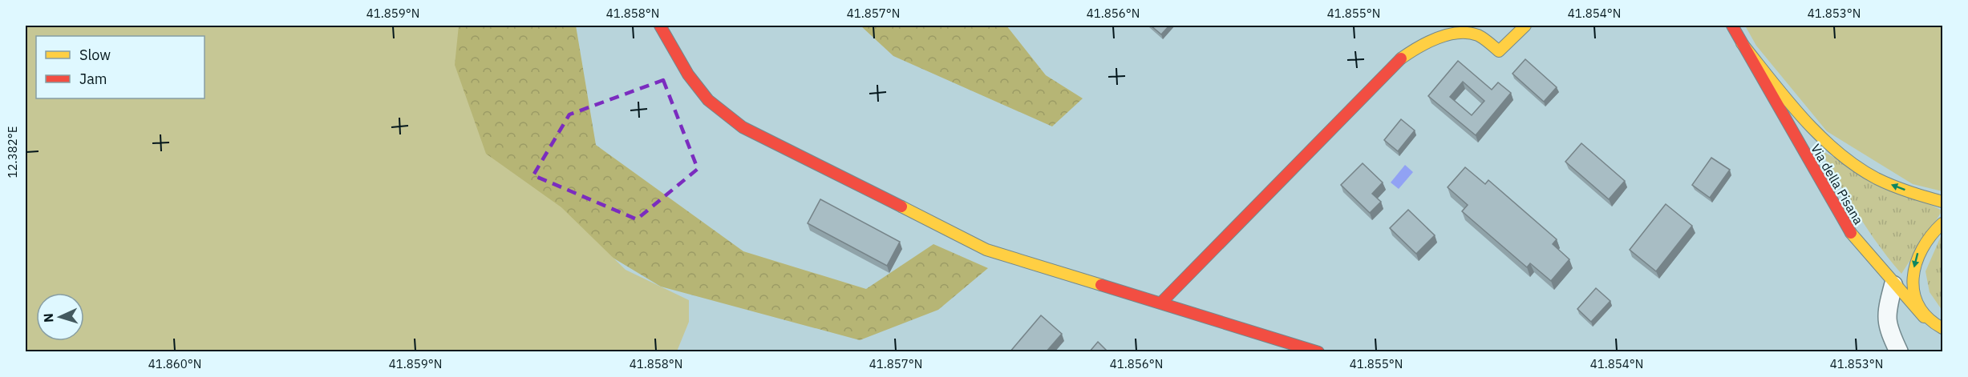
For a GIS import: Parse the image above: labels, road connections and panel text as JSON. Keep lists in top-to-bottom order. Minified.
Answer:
{"streets":{"main road":["Via della Pisana"]},"legend":["Slow","Jam"],"north":"left","coordinates":["41.859°N","41.858°N","41.857°N","41.856°N","41.855°N","41.854°N","41.853°N","12.382°E","41.860°N"]}
